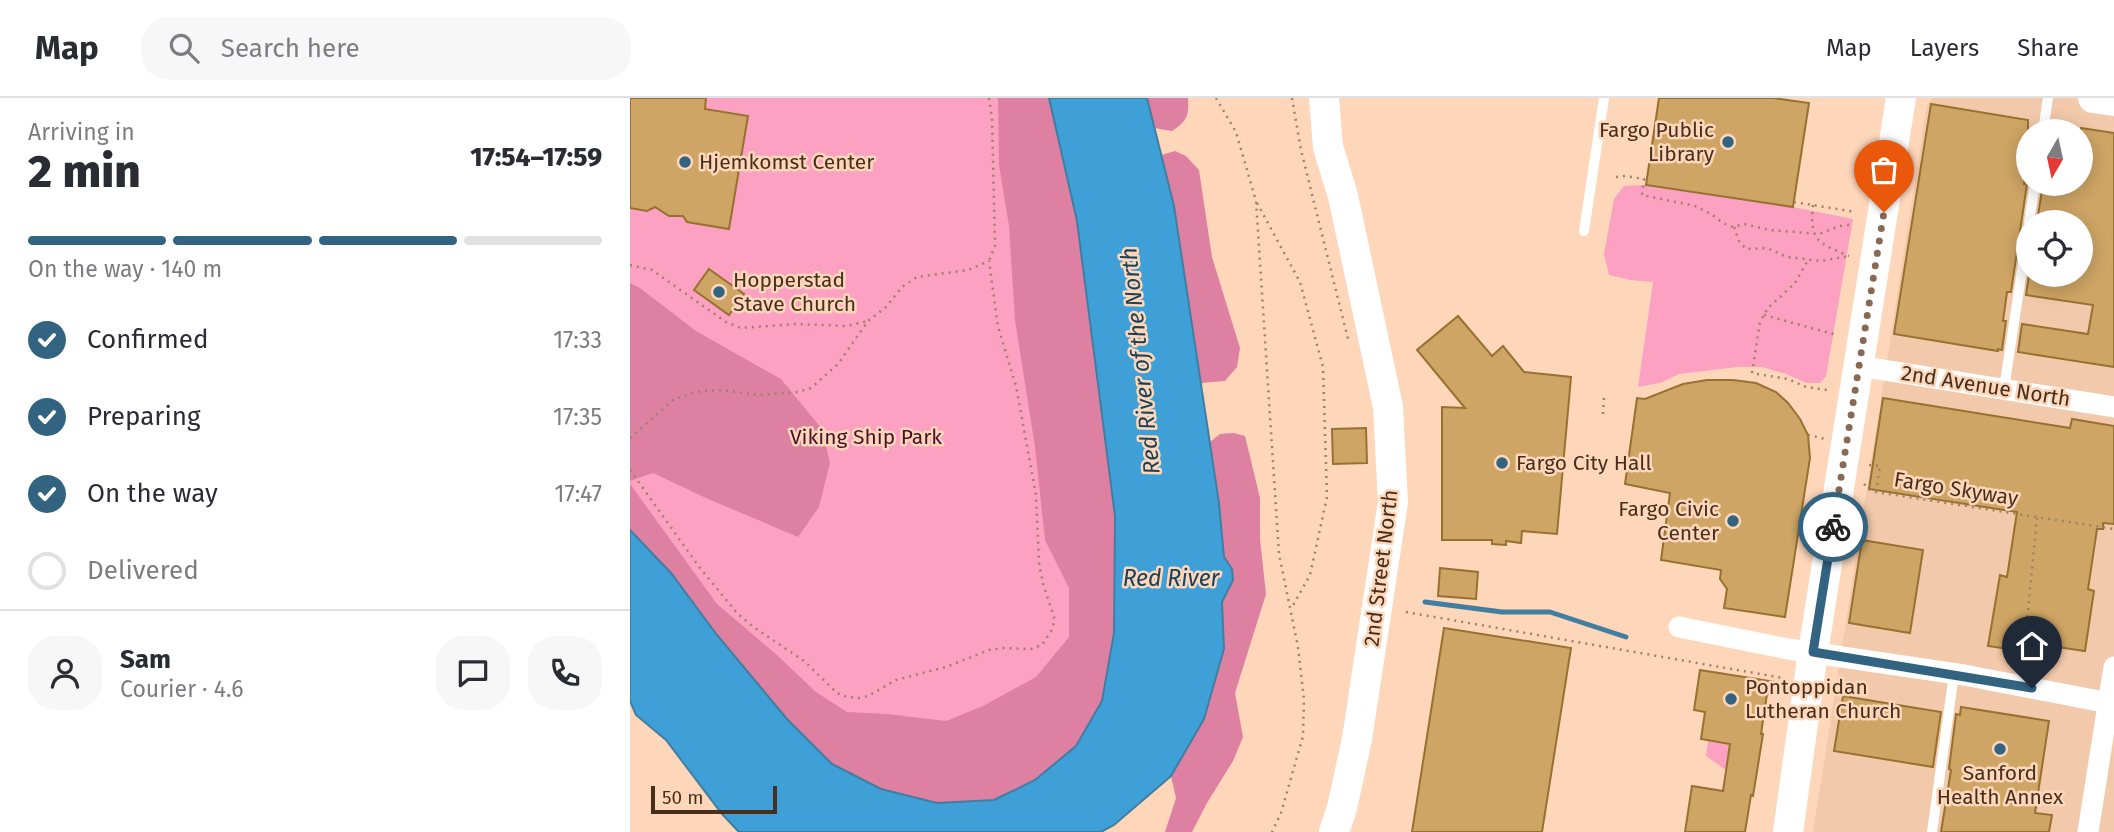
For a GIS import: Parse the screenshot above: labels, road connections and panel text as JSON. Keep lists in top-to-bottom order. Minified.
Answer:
{"streets":{"street":["2nd Avenue North","2nd Street North"],"path":["Fargo Skyway"]},"water":["Red River of the North","Red River"],"parks":["Viking Ship Park"],"places":["Fargo Public Library","Hjemkomst Center","Hopperstad Stave Church","Fargo City Hall","Fargo Civic Center","Pontoppidan Lutheran Church","Sanford Health Annex"],"scale_bar":"50 m","north":"bottom","page":{"header":"Map","search":"Search here","nav":["Map","Layers","Share"],"heading":["2 min","Arriving in","17:54–17:59"],"panel":["Sam","Courier · 4.6"],"bar":"On the way · 140 m","list":[["Confirmed","17:33"],["Preparing","17:35"],["On the way","17:47"],"Delivered"],"scale":"50 m"}}
